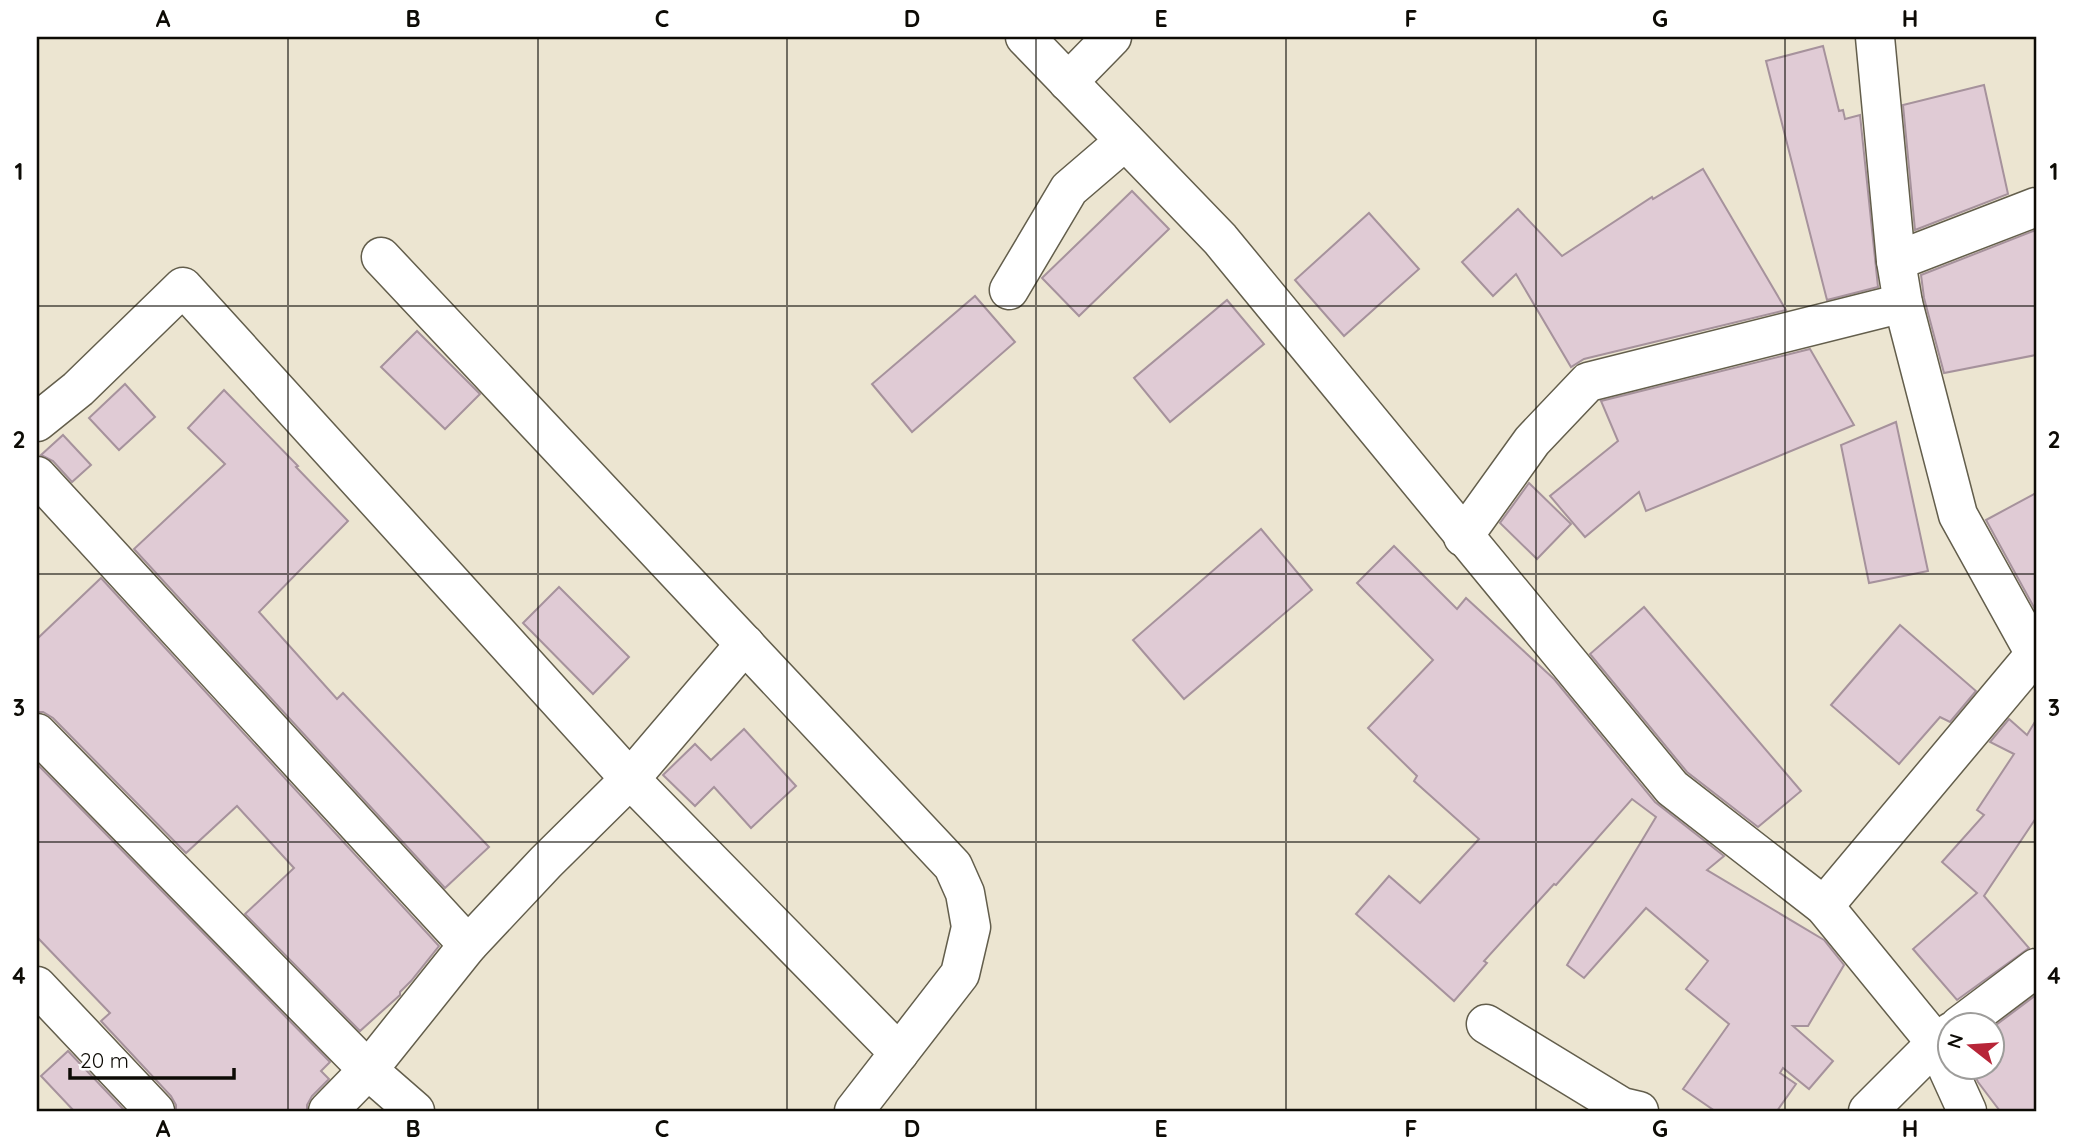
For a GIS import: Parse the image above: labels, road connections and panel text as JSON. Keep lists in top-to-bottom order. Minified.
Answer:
{"scale_bar":"20 m","north":"left","grid":{"columns":["A","B","C","D","E","F","G","H"],"rows":["1","2","3","4"]}}
